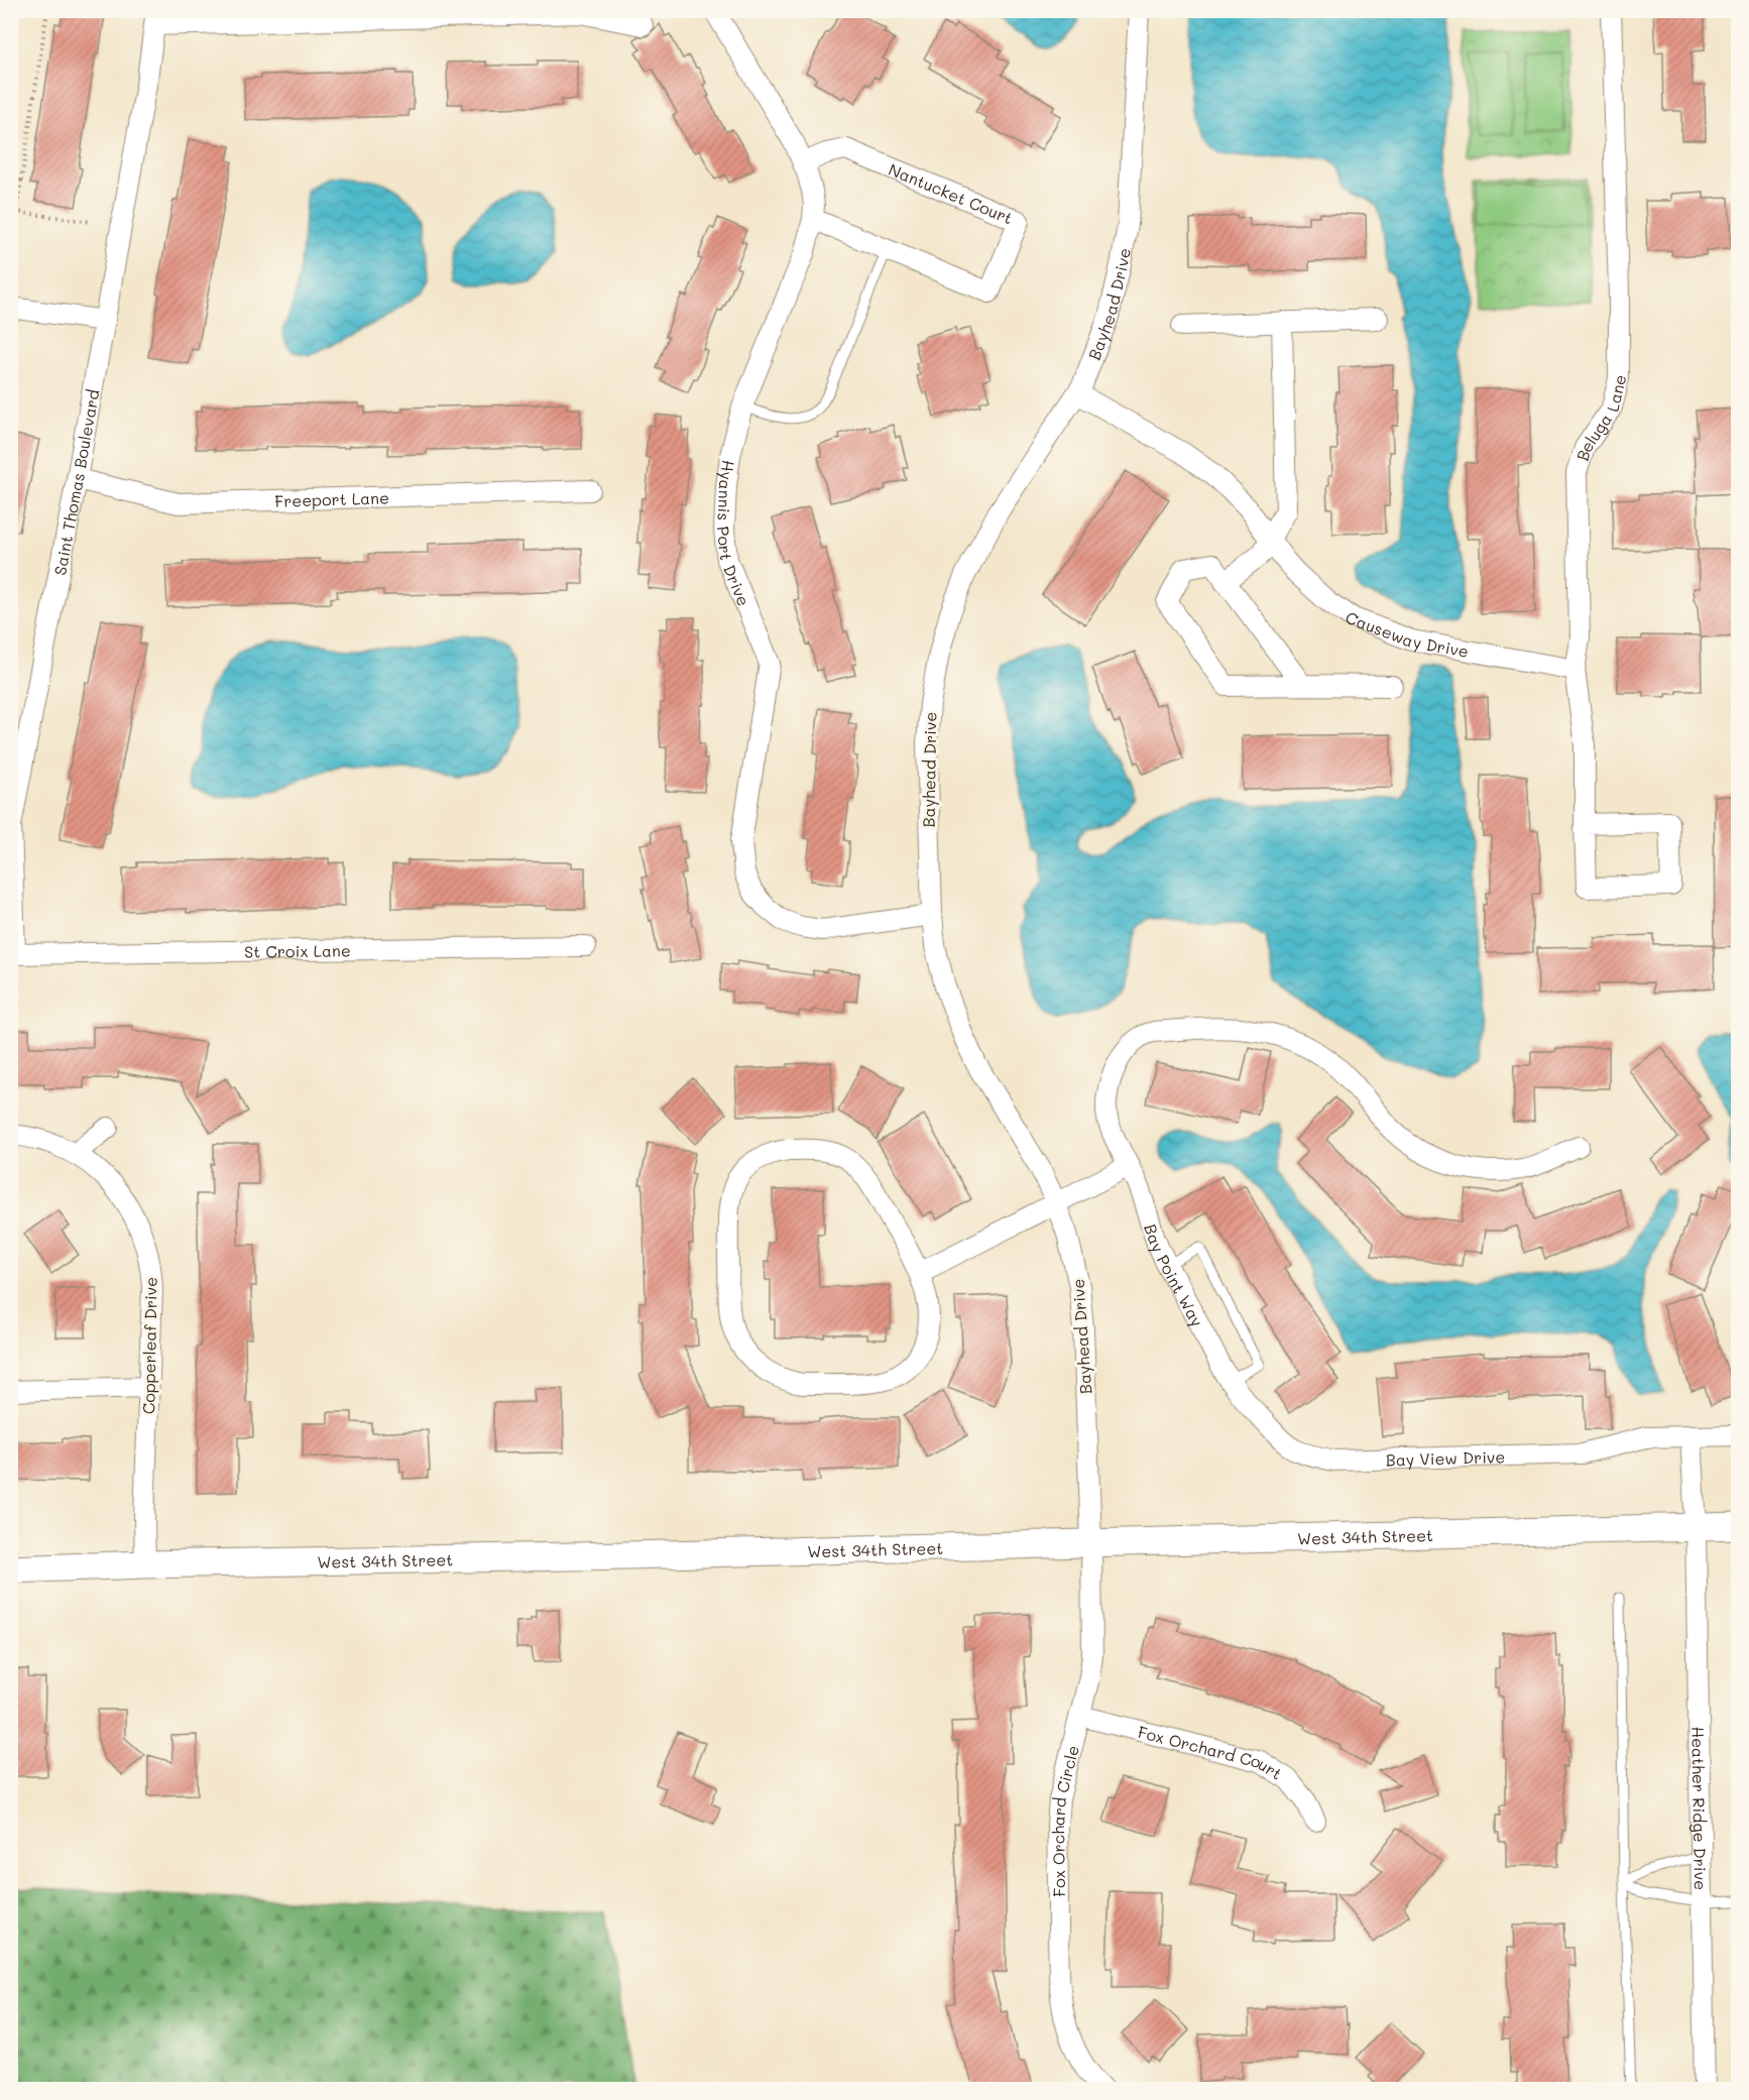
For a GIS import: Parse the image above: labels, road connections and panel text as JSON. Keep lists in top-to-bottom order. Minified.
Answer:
{"streets":{"street":["Nantucket Court","Bayhead Drive","Beluga Lane","Saint Thomas Boulevard","Freeport Lane","Hyannis Port Drive","Causeway Drive","St Croix Lane","Bay Point Way","Copperleaf Drive","Bay View Drive","West 34th Street","Fox Orchard Court","Heather Ridge Drive","Fox Orchard Circle"]},"crossings":[["Nantucket Court","Hyannis Port Drive"],["Bayhead Drive","Hyannis Port Drive"],["Bayhead Drive","Causeway Drive"],["Bayhead Drive","West 34th Street"],["Bayhead Drive","Fox Orchard Circle"],["Beluga Lane","Causeway Drive"],["Saint Thomas Boulevard","Freeport Lane"],["Saint Thomas Boulevard","St Croix Lane"],["Bay Point Way","Bay View Drive"],["Copperleaf Drive","West 34th Street"],["West 34th Street","Heather Ridge Drive"],["West 34th Street","Fox Orchard Circle"],["Fox Orchard Court","Fox Orchard Circle"]]}
